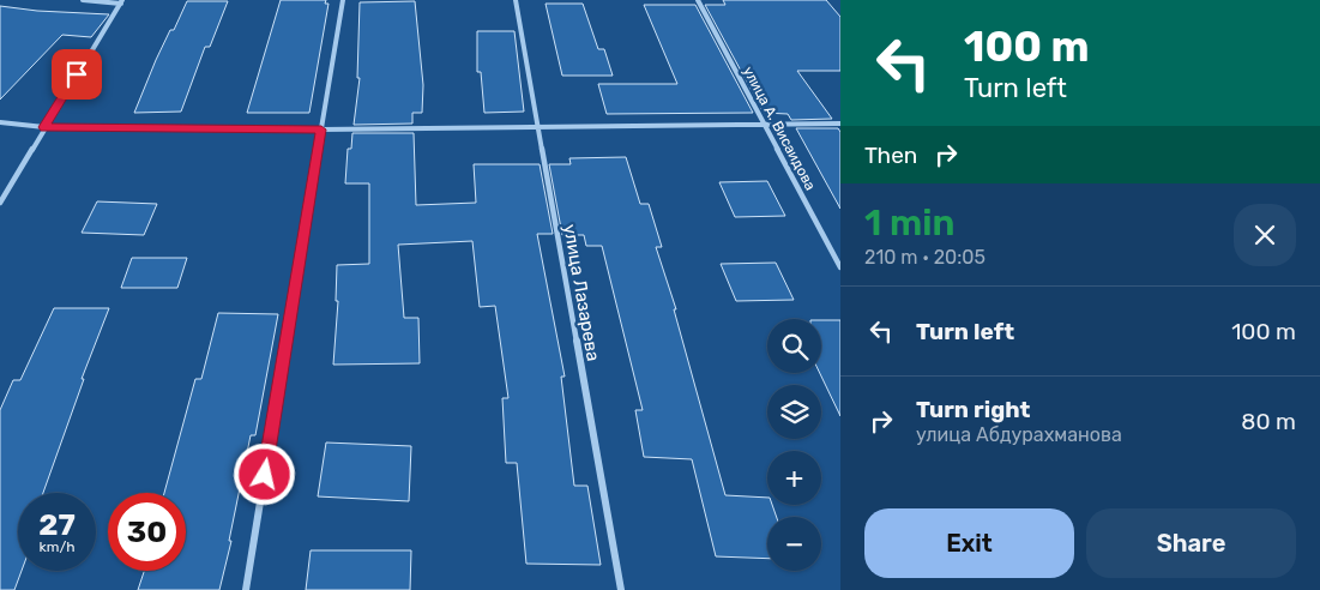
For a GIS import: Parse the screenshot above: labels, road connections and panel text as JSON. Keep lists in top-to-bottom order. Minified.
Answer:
{"streets":{"street":["улица А. Висаидова","улица Лазарева"]},"page":{"turn":["100 m","Turn left"],"then":"Then","heading":["1 min","210 m · 20:05"],"list":[{"name":"Turn left","value":"100 m"},{"name":"Turn right","note":"улица Абдурахманова","value":"80 m"}],"map_buttons":["+","−"],"speed":"27 km/h","limit":"30","buttons":["Exit","Share"]}}
